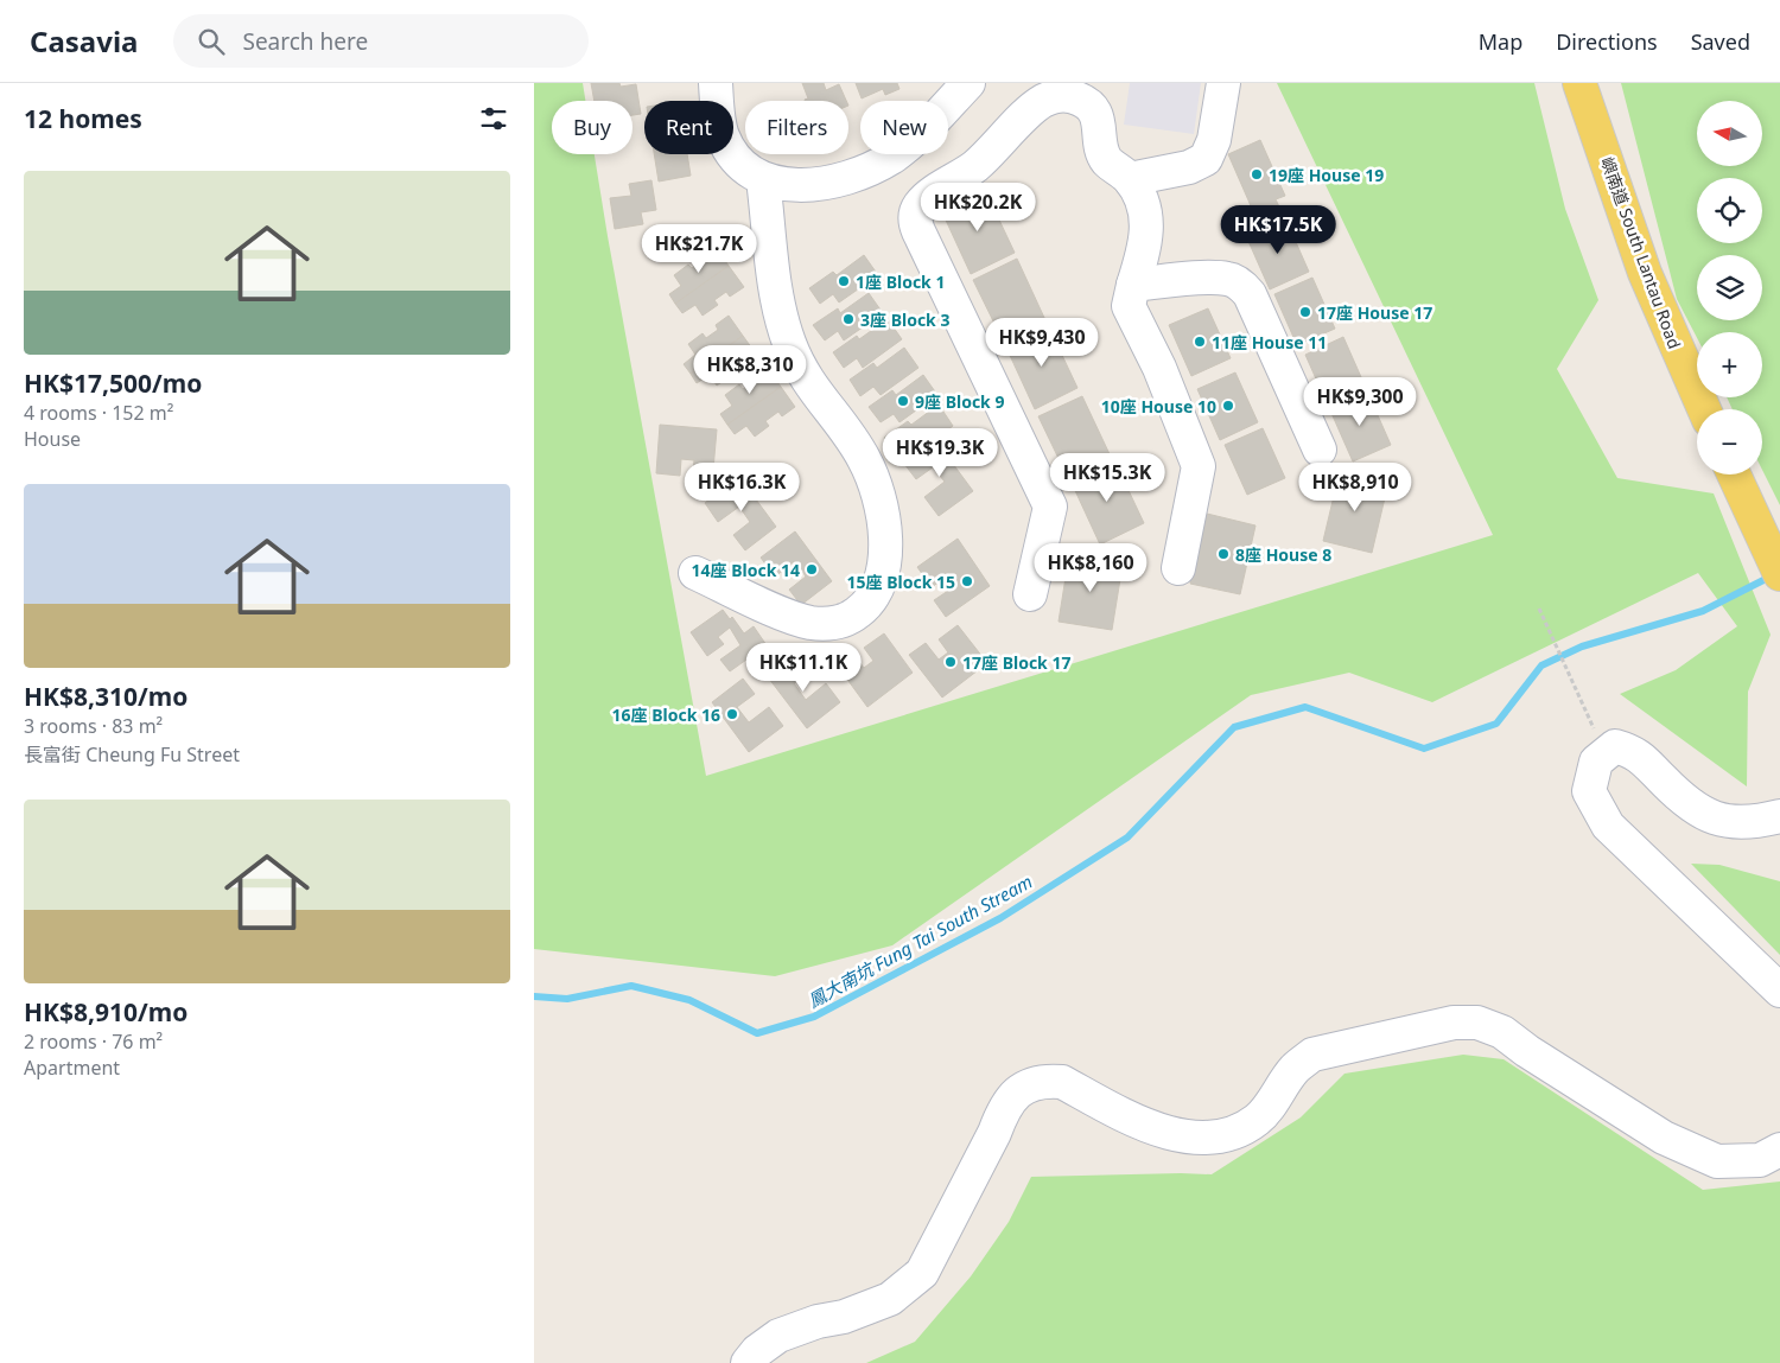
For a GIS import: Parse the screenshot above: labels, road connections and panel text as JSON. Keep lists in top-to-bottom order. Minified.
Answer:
{"streets":{"main road":["嶼南道 South Lantau Road"]},"water":["鳳大南坑 Fung Tai South Stream"],"places":["19座 House 19","1座 Block 1","17座 House 17","3座 Block 3","11座 House 11","9座 Block 9","10座 House 10","8座 House 8","14座 Block 14","15座 Block 15","17座 Block 17","16座 Block 16"],"north":"left","page":{"header":"Casavia","search":"Search here","nav":["Map","Directions","Saved"],"heading":"12 homes","map_buttons":["+","−"],"chip":["Buy","Rent","Filters","New"],"list":[{"name":"HK$17,500/mo","note":"4 rooms · 152 m² · House"},{"name":"HK$8,310/mo","note":"3 rooms · 83 m² · 長富街 Cheung Fu Street"},{"name":"HK$8,910/mo","note":"2 rooms · 76 m² · Apartment"}],"price":["HK$20.2K","HK$17.5K","HK$21.7K","HK$9,430","HK$8,310","HK$9,300","HK$19.3K","HK$15.3K","HK$16.3K","HK$8,910","HK$8,160","HK$11.1K"]}}
